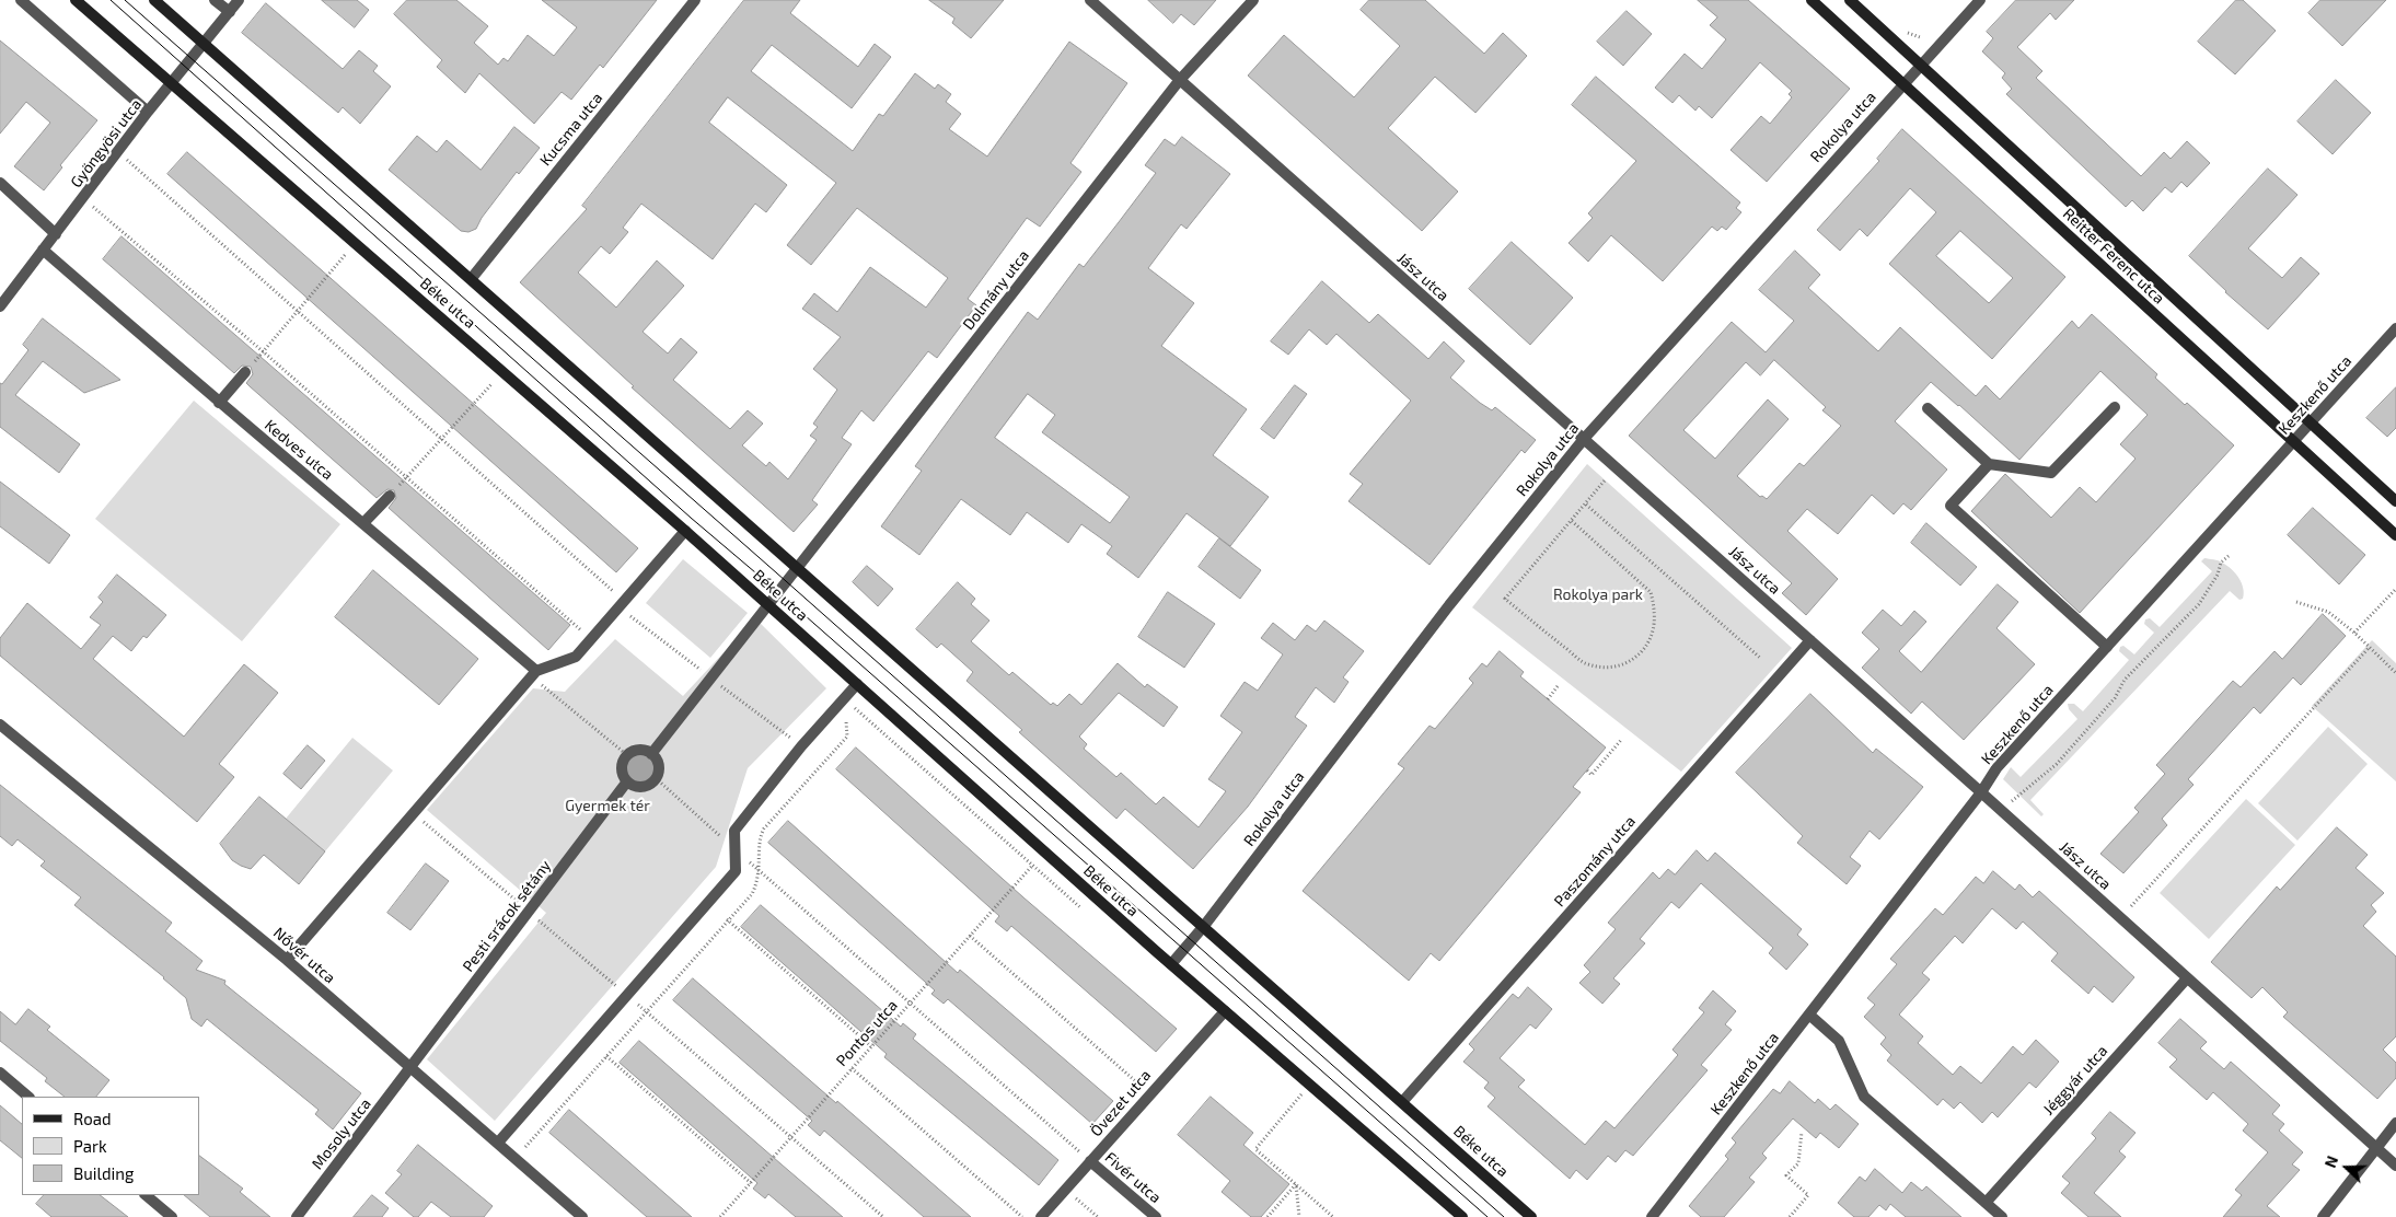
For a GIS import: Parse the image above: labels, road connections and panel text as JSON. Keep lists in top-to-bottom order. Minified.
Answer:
{"streets":{"main road":["Reitter Ferenc utca","Béke utca"],"street":["Rokolya utca","Kucsma utca","Gyöngyösi utca","Jász utca","Dolmány utca","Keszkenő utca","Kedves utca","Paszomány utca","Pesti srácok sétány","Nővér utca","Jéggyár utca","Övezet utca","Mosoly utca","Fivér utca"],"path":["Pontos utca"]},"crossings":[["Rokolya utca","Reitter Ferenc utca"],["Rokolya utca","Jász utca"],["Rokolya utca","Béke utca"],["Kucsma utca","Béke utca"],["Gyöngyösi utca","Béke utca"],["Gyöngyösi utca","Kedves utca"],["Reitter Ferenc utca","Keszkenő utca"],["Jász utca","Dolmány utca"],["Jász utca","Keszkenő utca"],["Jász utca","Paszomány utca"],["Jász utca","Jéggyár utca"],["Dolmány utca","Béke utca"],["Béke utca","Paszomány utca"],["Béke utca","Övezet utca"],["Pesti srácok sétány","Nővér utca"],["Pesti srácok sétány","Mosoly utca"],["Nővér utca","Mosoly utca"],["Övezet utca","Fivér utca"]],"parks":["Rokolya park","Gyermek tér"],"legend":["Road","Park","Building"],"north":"left"}
